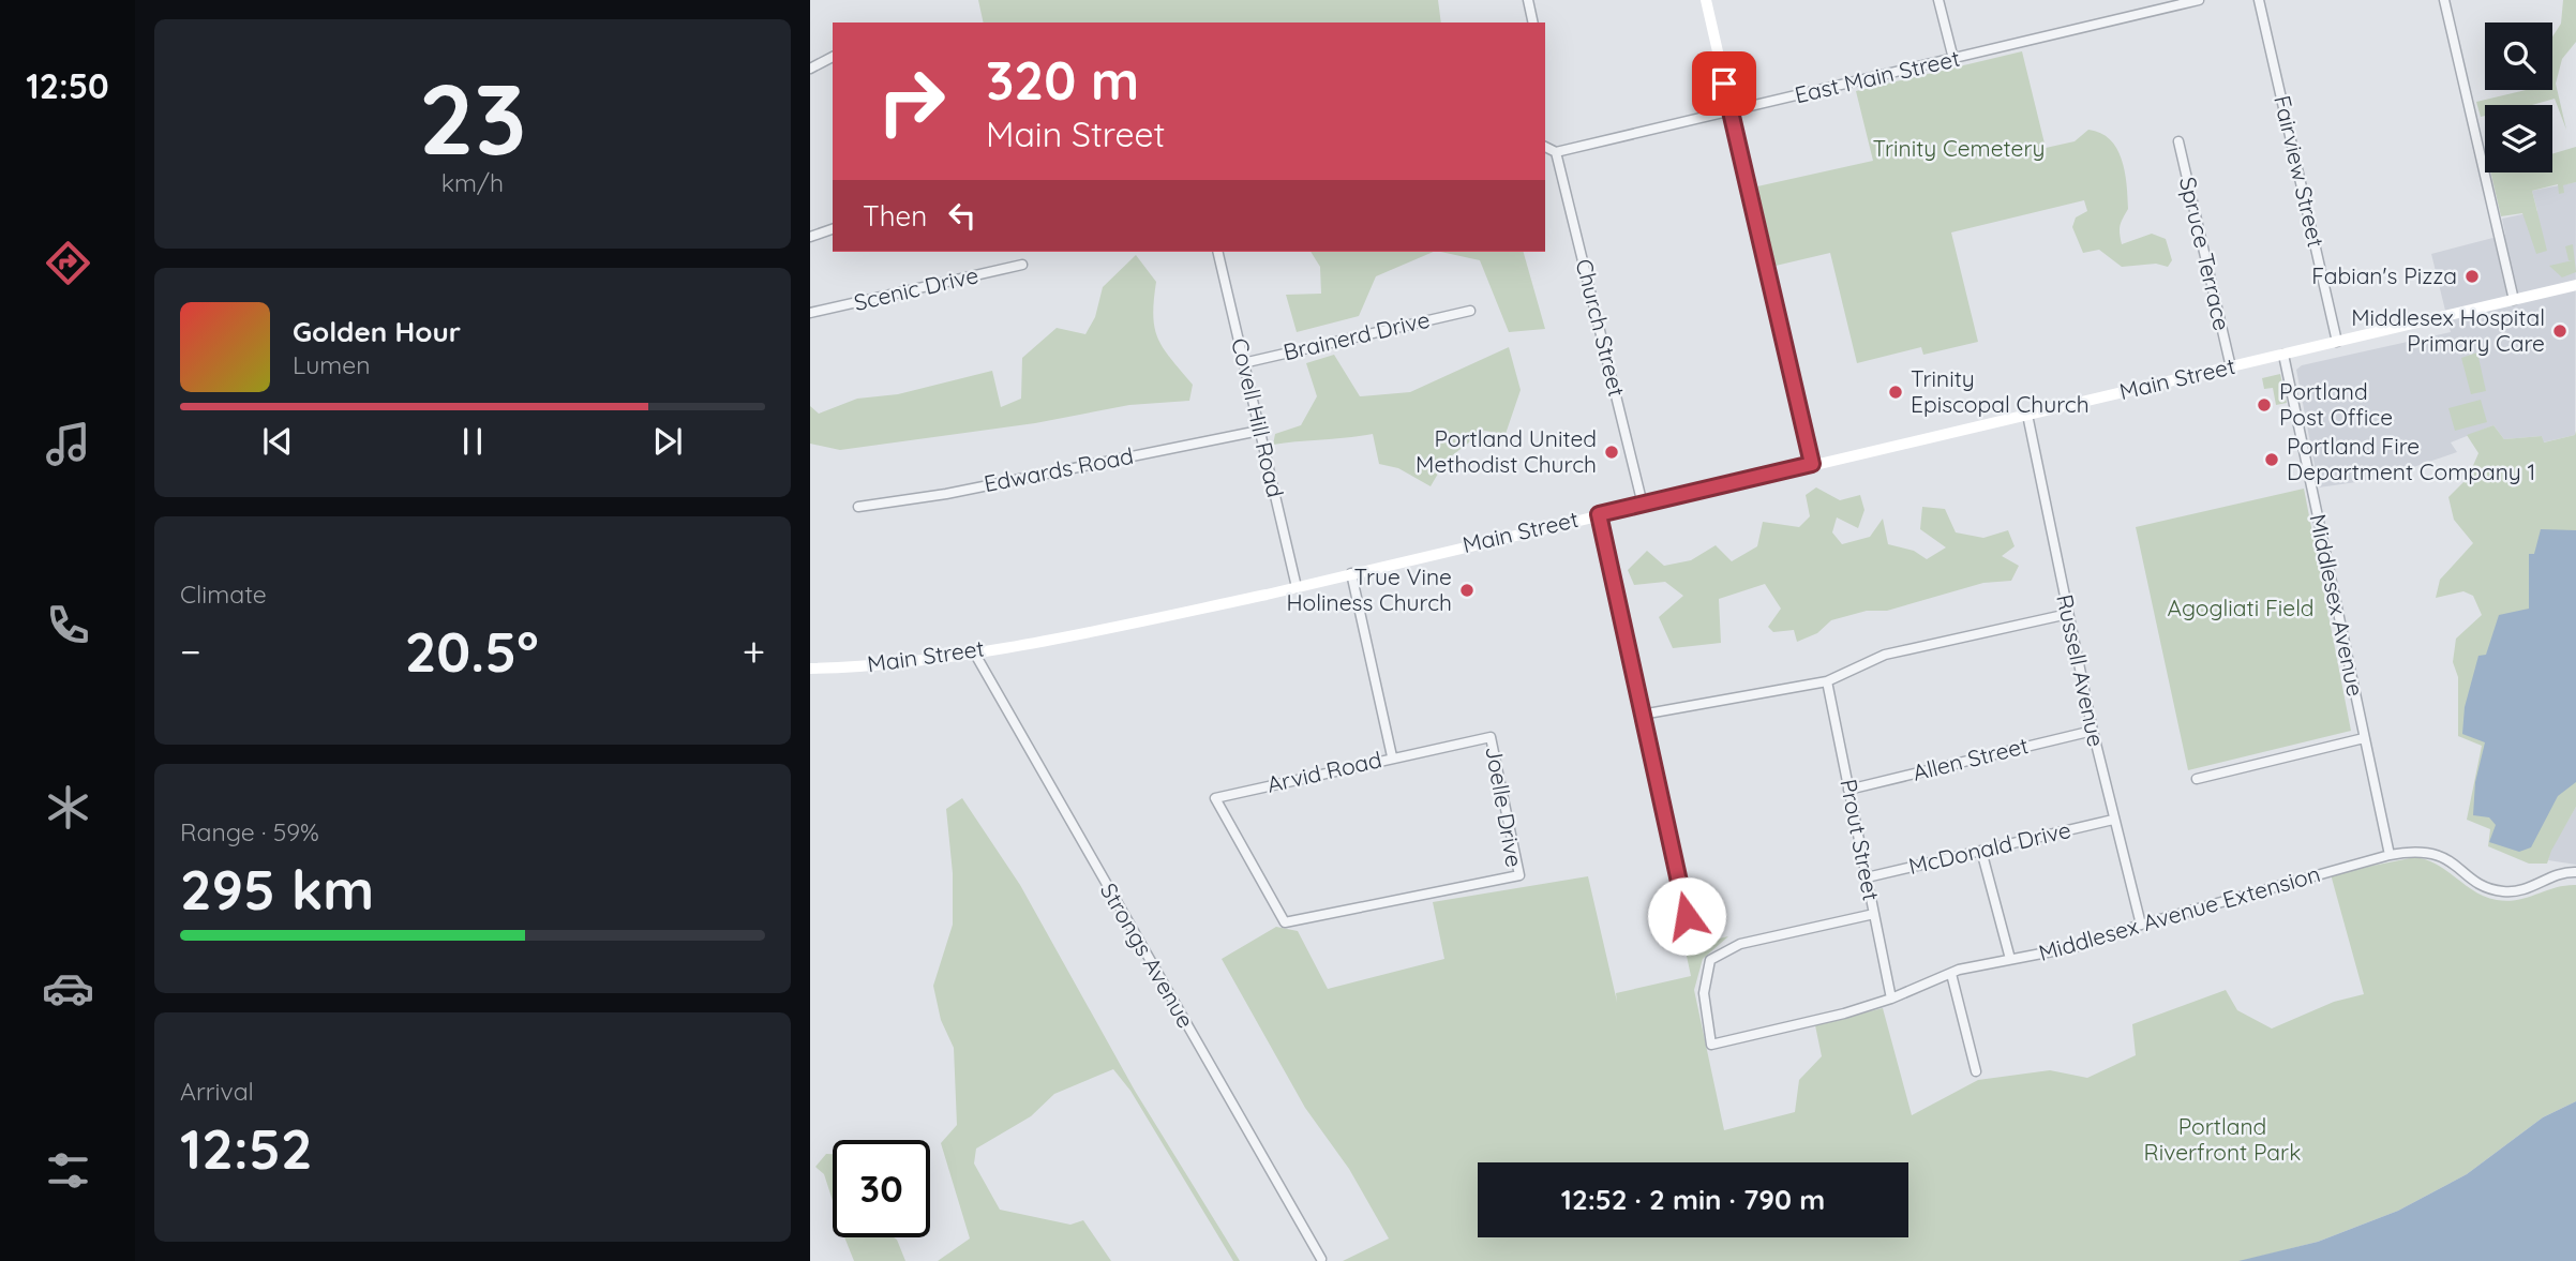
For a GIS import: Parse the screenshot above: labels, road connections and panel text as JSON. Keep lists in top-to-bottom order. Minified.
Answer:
{"streets":{"main road":["Main Street"],"street":["East Main Street","Fairview Street","Spruce Terrace","Scenic Drive","Church Street","Brainerd Drive","Covell Hill Road","Edwards Road","Middlesex Avenue","Russell Avenue","Allen Street","Arvid Road","Joelle Drive","Prout Street","McDonald Drive","Middlesex Avenue Extension","Strongs Avenue"]},"crossings":[["East Main Street","Church Street"],["Fairview Street","Main Street"],["Spruce Terrace","Main Street"],["Church Street","Main Street"],["Brainerd Drive","Covell Hill Road"],["Main Street","Covell Hill Road"],["Main Street","Middlesex Avenue"],["Main Street","Russell Avenue"],["Main Street","Arvid Road"],["Main Street","Strongs Avenue"],["Covell Hill Road","Edwards Road"],["Middlesex Avenue","Middlesex Avenue Extension"],["Russell Avenue","Allen Street"],["Russell Avenue","McDonald Drive"],["Russell Avenue","Middlesex Avenue Extension"],["Allen Street","Prout Street"],["Arvid Road","Joelle Drive"],["Prout Street","McDonald Drive"],["Prout Street","Middlesex Avenue Extension"]],"parks":["Trinity Cemetery","Agogliati Field","Portland Riverfront Park"],"places":["Fabian's Pizza","Middlesex Hospital Primary Care","Trinity Episcopal Church","Portland Post Office","Portland United Methodist Church","Portland Fire Department Company 1","True Vine Holiness Church"],"page":{"tabs":"12:50","tile":[["23","km/h"],"Climate",["Range · 59%","295 km"],["Arrival","12:52"]],"turn":["320 m","Main Street"],"then":"Then","song":["Golden Hour","Lumen"],"heat":["−","20.5°","+"],"limit":"30","trip":"12:52 · 2 min · 790 m"}}
